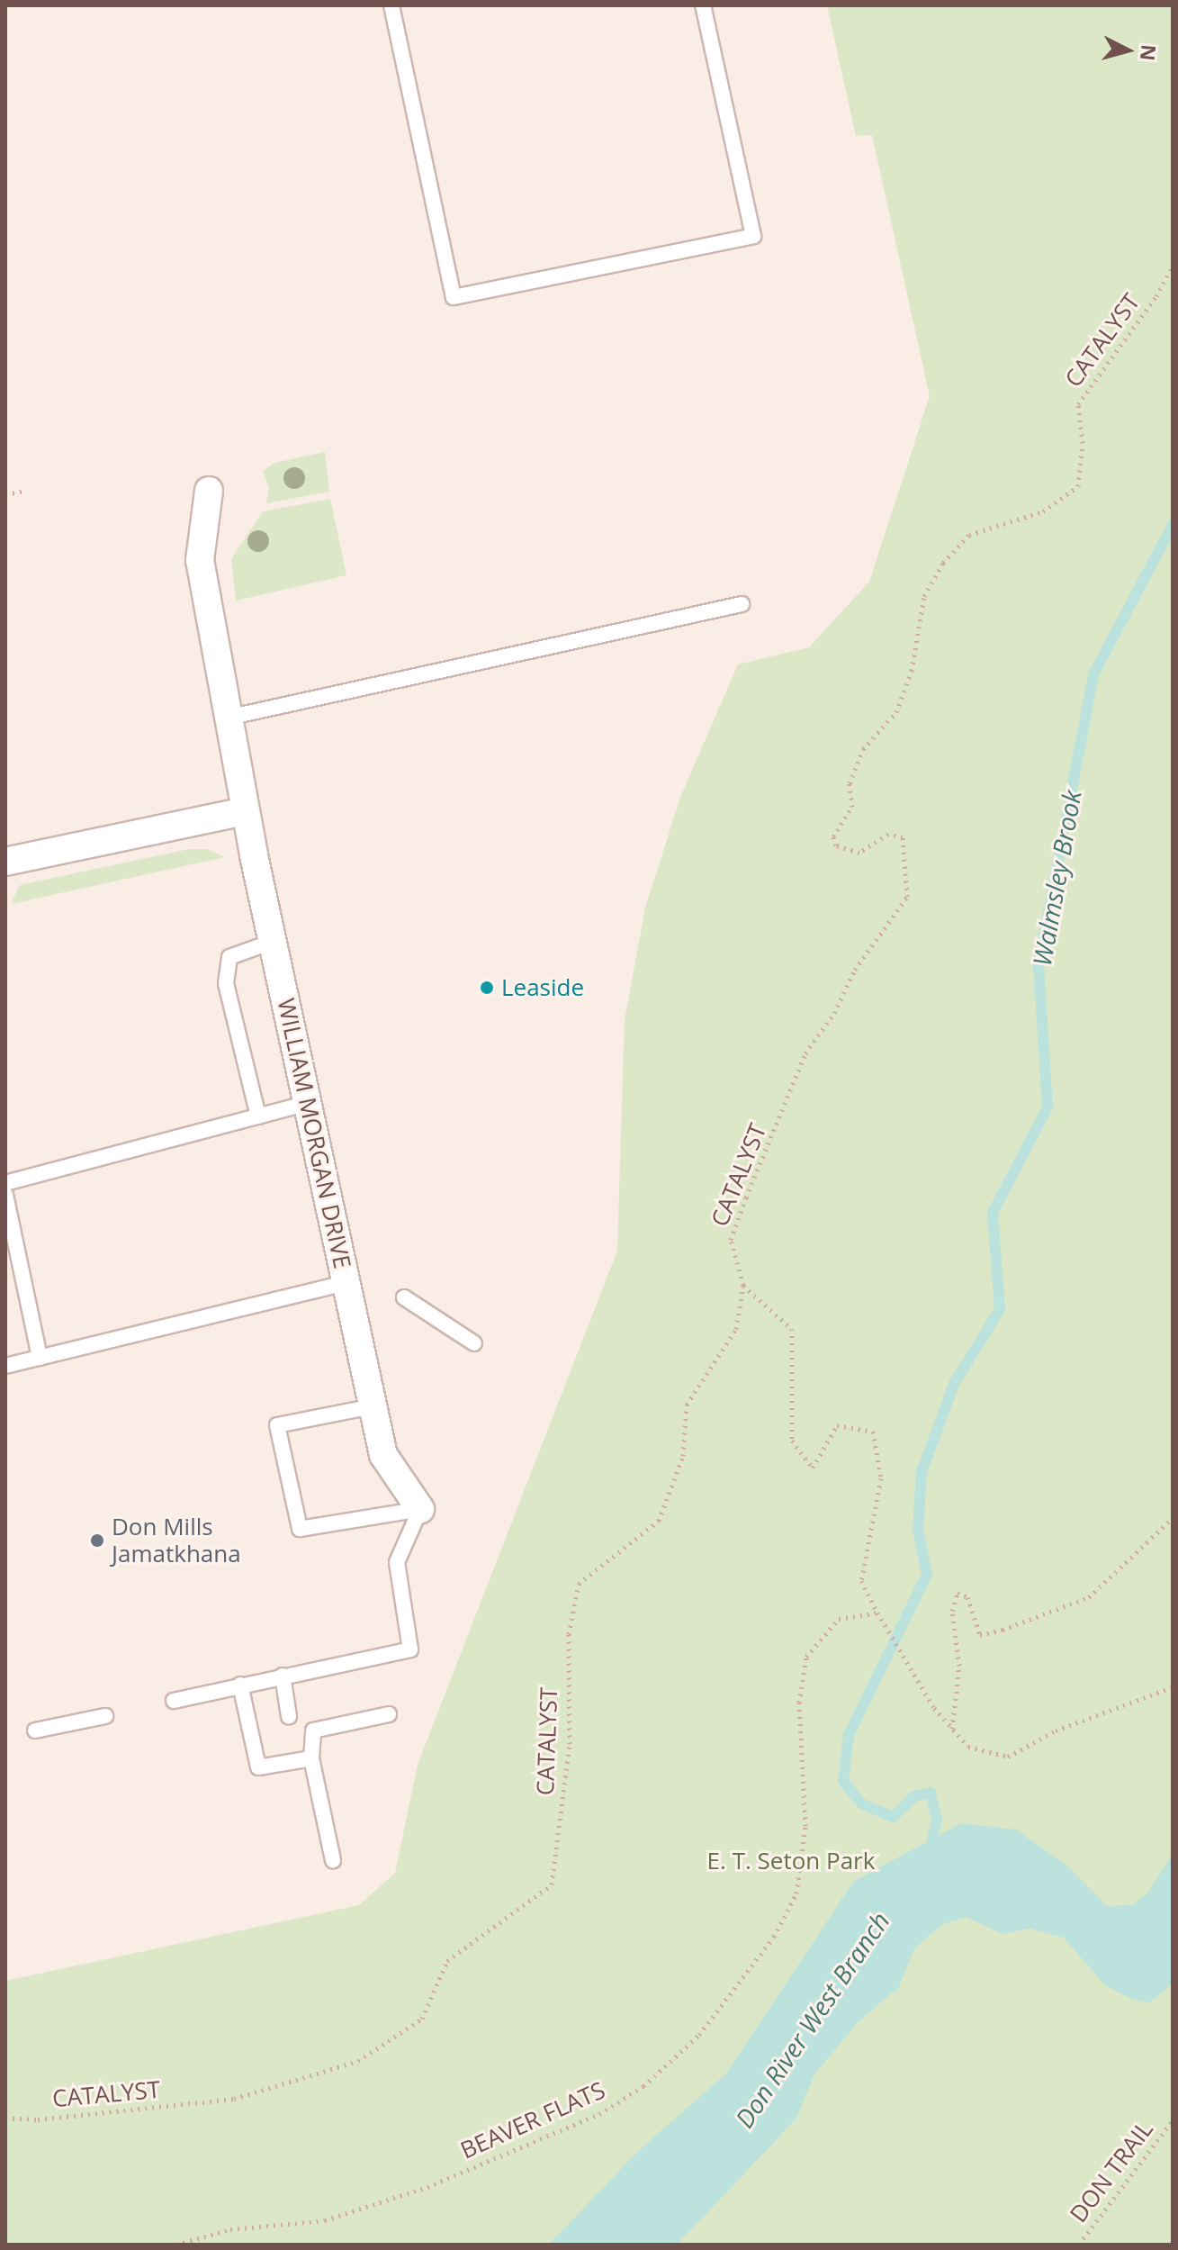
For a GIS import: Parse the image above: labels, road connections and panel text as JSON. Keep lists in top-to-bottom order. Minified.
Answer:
{"streets":{"street":["WILLIAM MORGAN DRIVE"],"path":["CATALYST","BEAVER FLATS","DON TRAIL"]},"water":["Walmsley Brook","Don River West Branch"],"parks":["E. T. Seton Park"],"places":["Leaside","Don Mills Jamatkhana"],"north":"right"}
